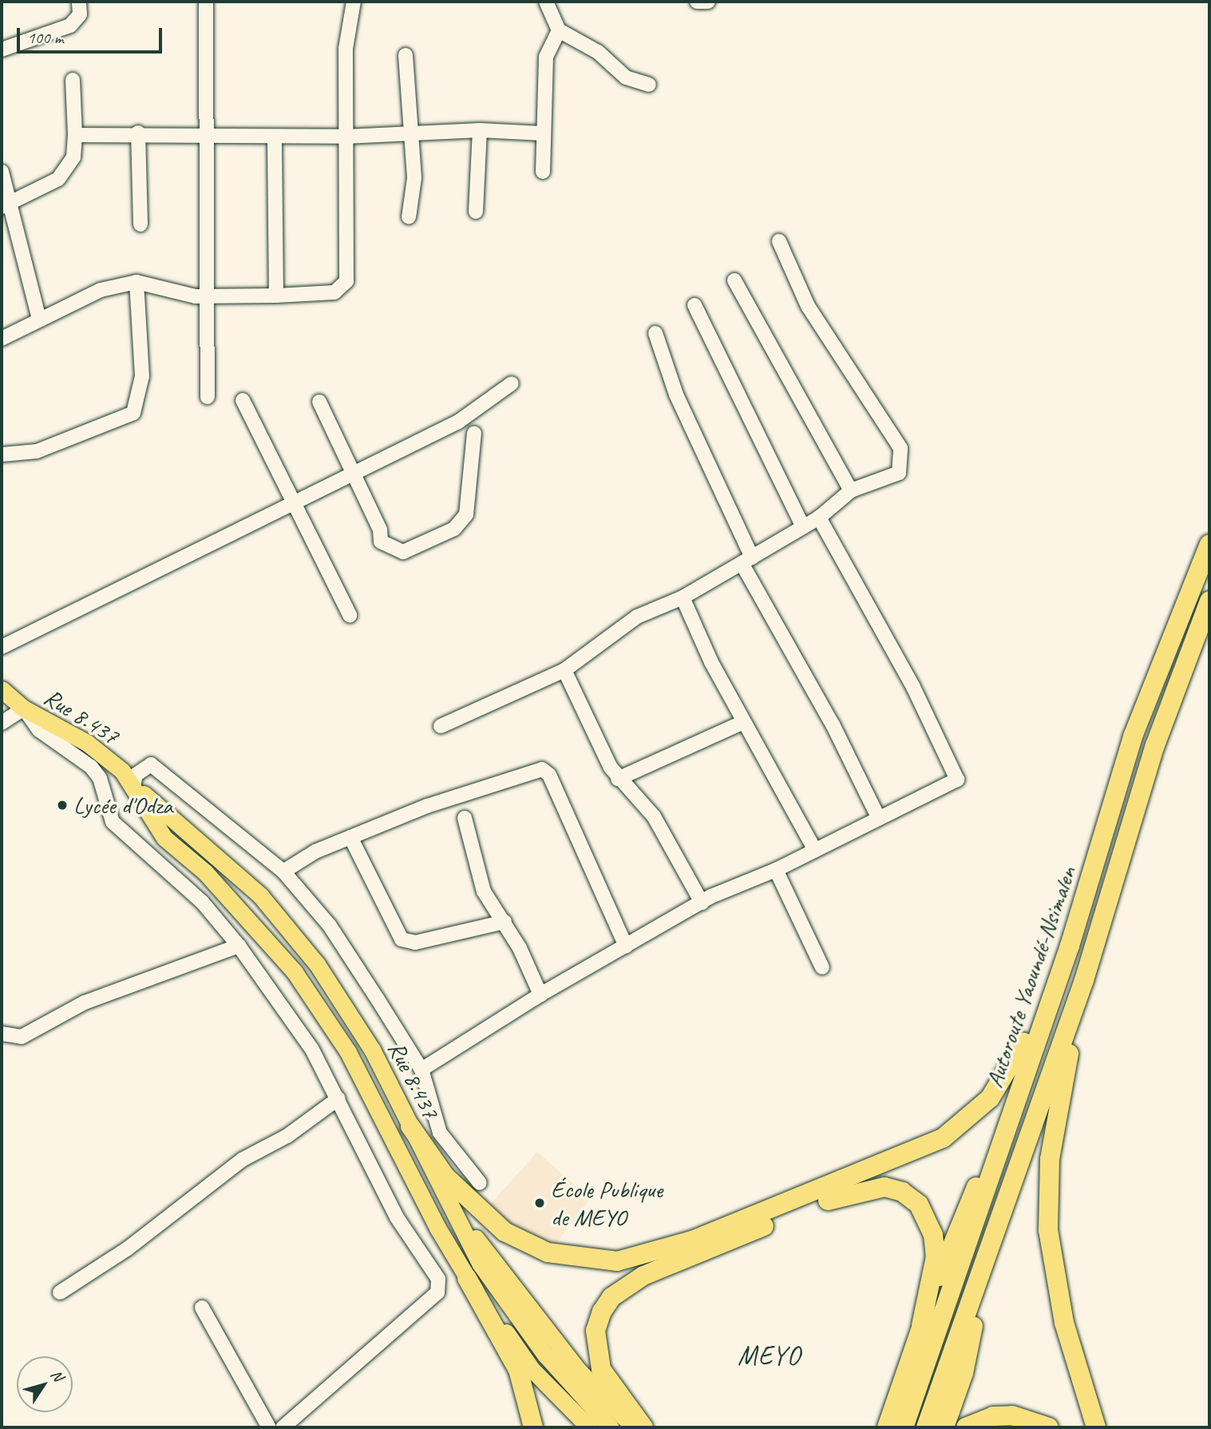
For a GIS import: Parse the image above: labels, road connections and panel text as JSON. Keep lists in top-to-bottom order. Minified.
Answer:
{"streets":{"highway":["Autoroute Yaoundé-Nsimalen"],"main road":["Rue 8.437"]},"districts":["MEYO"],"places":["Lycée d'Odza","École Publique de MEYO"],"scale_bar":"100 m","north":"top right"}
